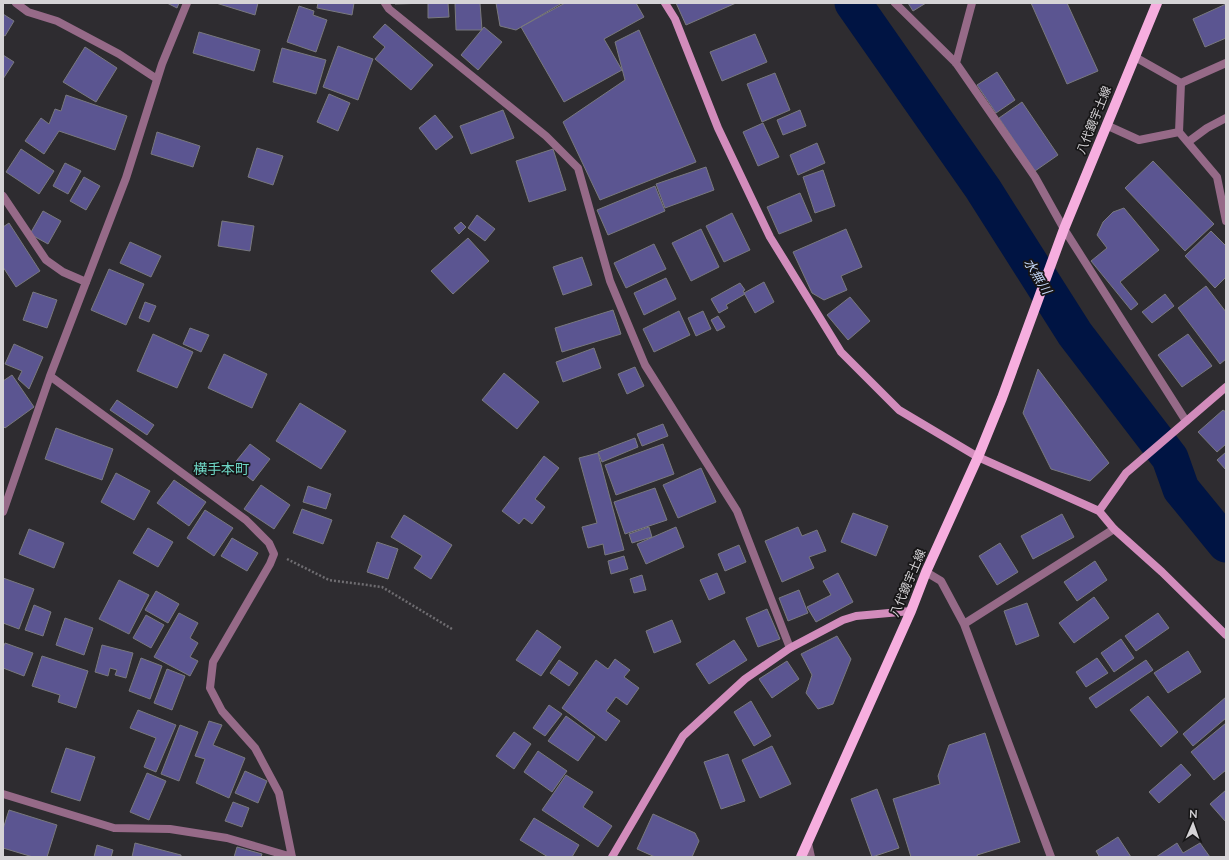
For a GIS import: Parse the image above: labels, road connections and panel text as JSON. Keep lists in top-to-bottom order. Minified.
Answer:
{"streets":{"main road":["八代鏡宇土線"]},"districts":["横手本町"],"water":["水無川"],"north":"top"}
